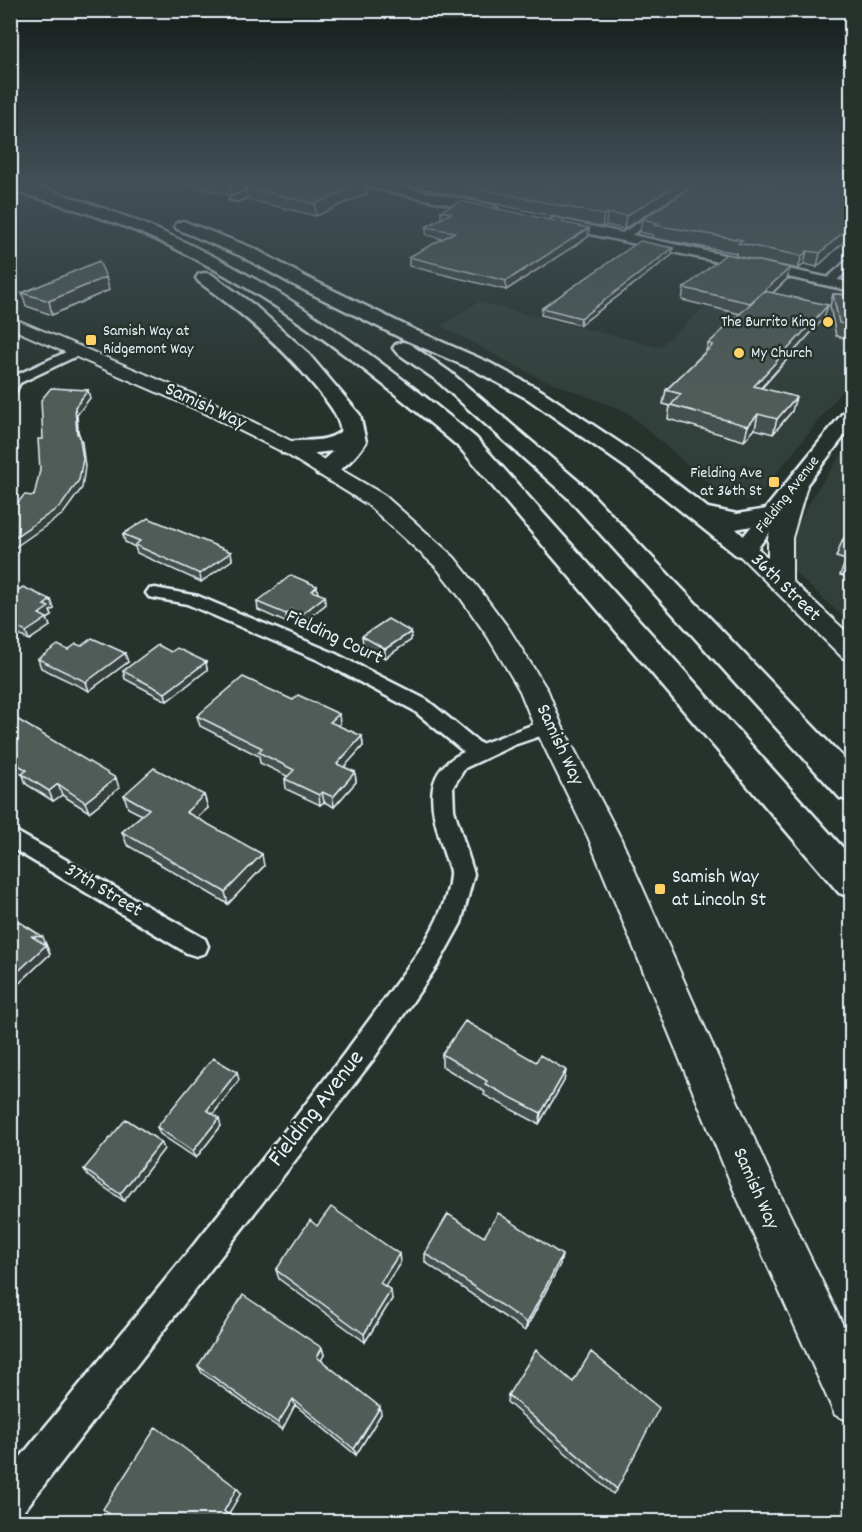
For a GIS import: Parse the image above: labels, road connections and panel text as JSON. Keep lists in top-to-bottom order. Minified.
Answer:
{"streets":{"main road":["Samish Way","36th Street"],"street":["Fielding Avenue","Fielding Court","37th Street"]},"crossings":[["Samish Way","Fielding Avenue"],["Fielding Avenue","36th Street"],["Fielding Avenue","Fielding Court"]],"places":{"other":["The Burrito King","My Church"],"transit":["Samish Way at Ridgemont Way","Fielding Ave at 36th St","Samish Way at Lincoln St"]}}
